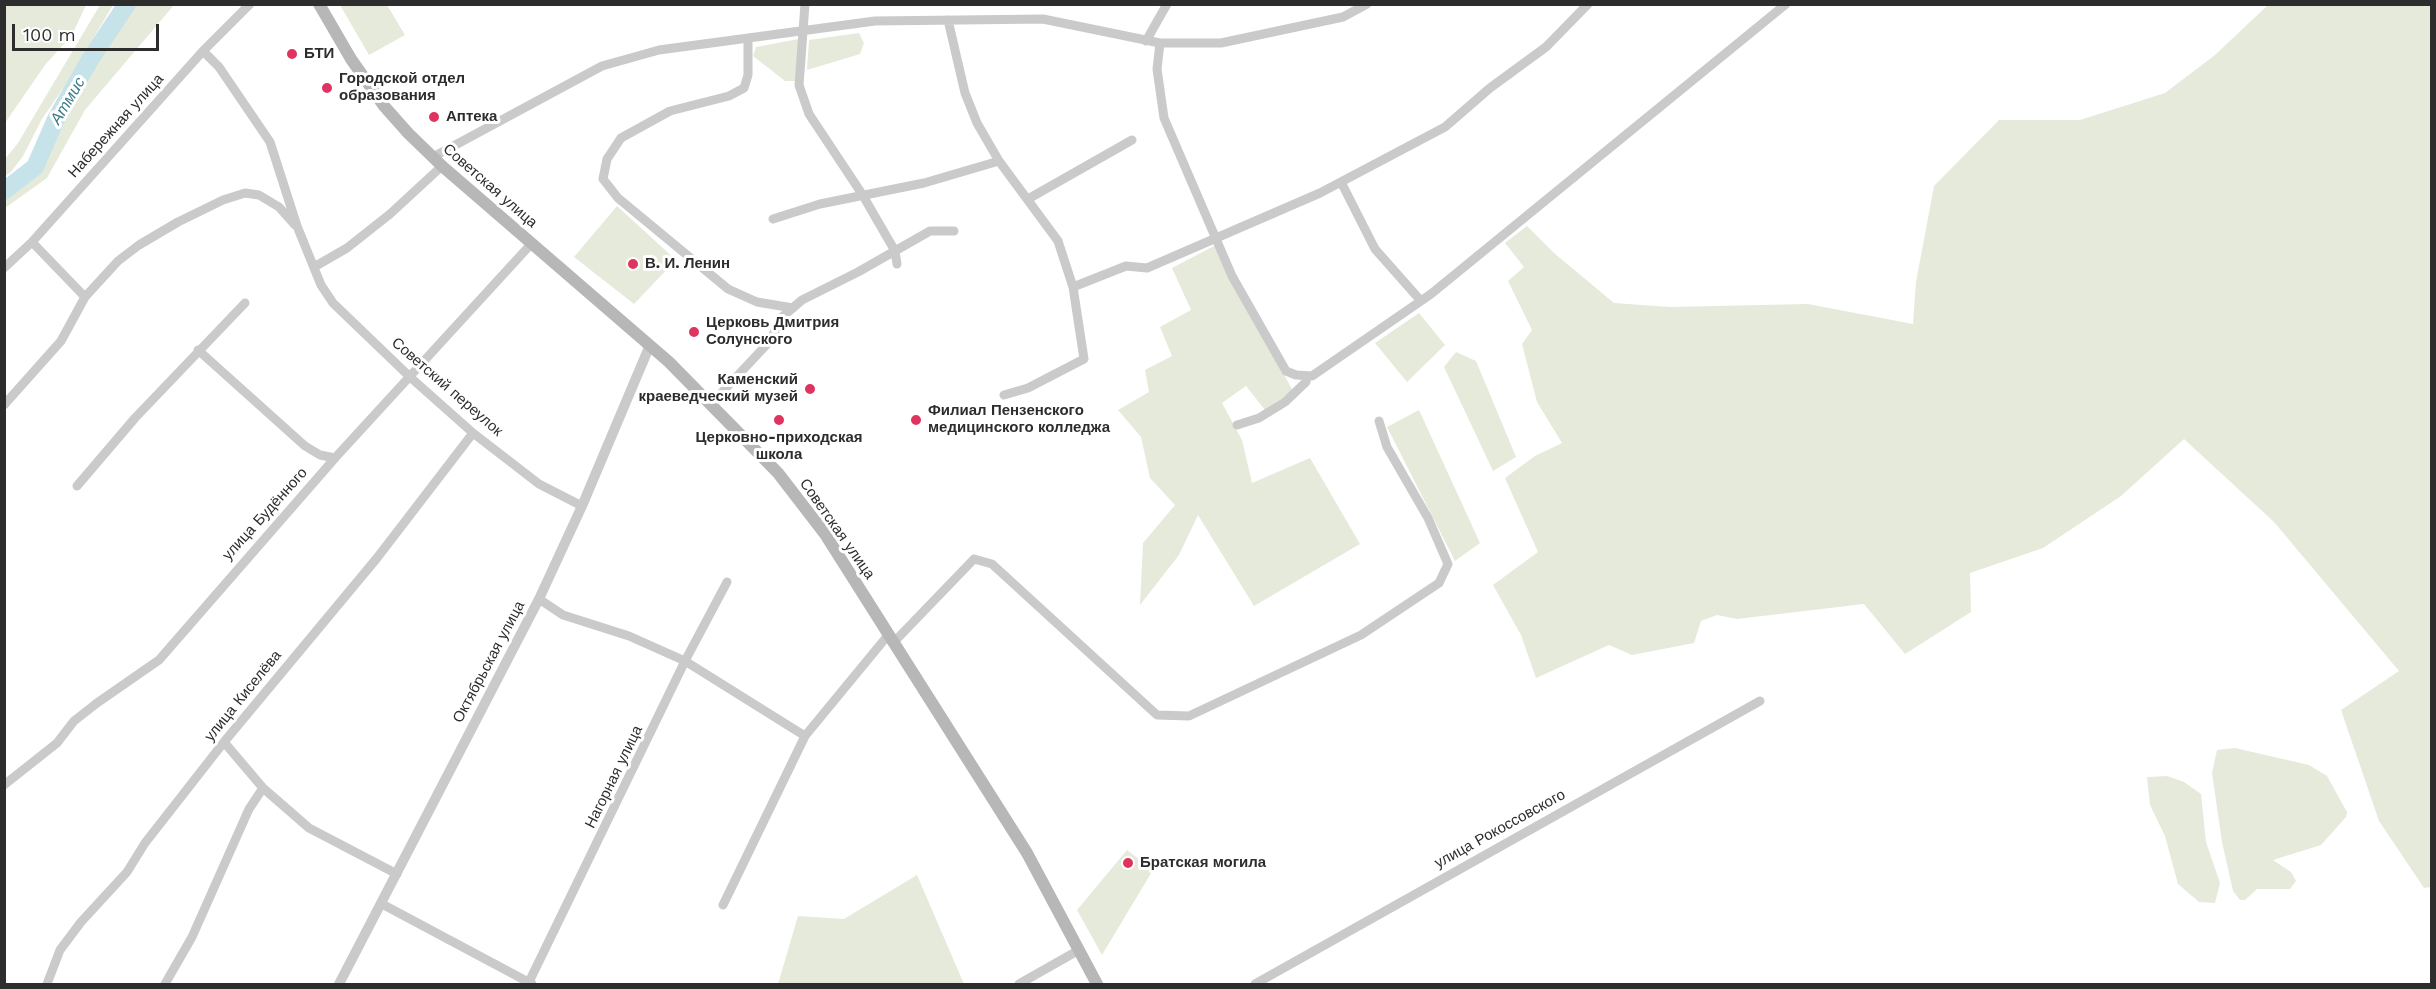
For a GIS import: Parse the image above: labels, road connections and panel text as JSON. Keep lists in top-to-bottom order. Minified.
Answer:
{"streets":{"main road":["Советская улица"],"street":["Набережная улица","Советский переулок","улица Будённого","Октябрьская улица","улица Киселёва","Нагорная улица","улица Рокоссовского"]},"crossings":[["Набережная улица","Советский переулок"],["Советская улица","улица Будённого"],["Советская улица","Октябрьская улица"],["Советский переулок","улица Будённого"],["Советский переулок","Октябрьская улица"],["Советский переулок","улица Киселёва"]],"water":["Атмис"],"places":["БТИ","Городской отдел образования","Аптека","В. И. Ленин","Церковь Дмитрия Солунского","Каменский краеведческий музей","Церковно-приходская школа","Филиал Пензенского медицинского колледжа","Братская могила"],"scale_bar":"100 m"}
